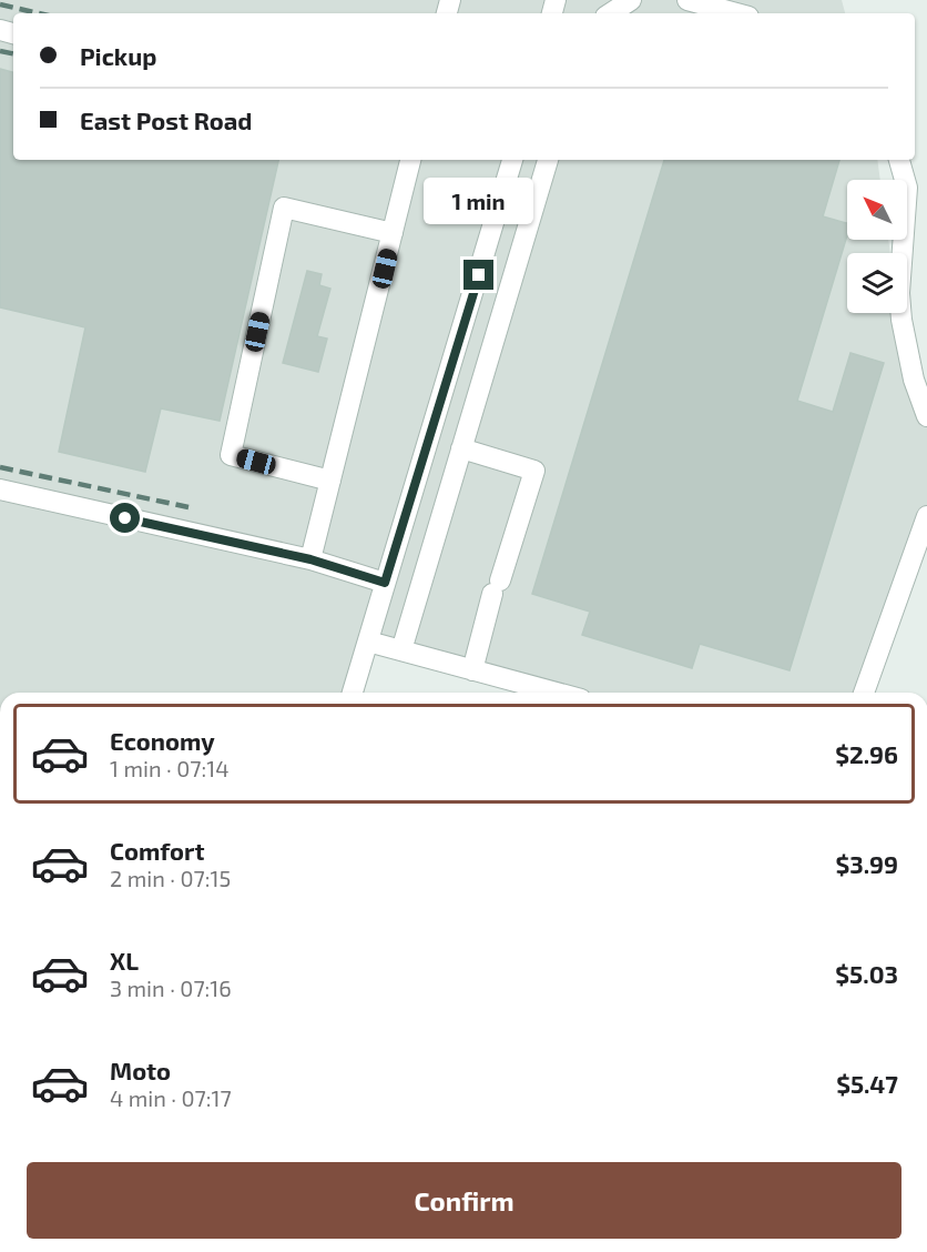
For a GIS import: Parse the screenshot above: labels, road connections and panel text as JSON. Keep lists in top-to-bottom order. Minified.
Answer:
{"north":"top left","page":{"banner":["Pickup","East Post Road"],"bubble":"1 min","list":[{"name":"Economy","note":"1 min · 07:14","value":"$2.96"},{"name":"Comfort","note":"2 min · 07:15","value":"$3.99"},{"name":"XL","note":"3 min · 07:16","value":"$5.03"},{"name":"Moto","note":"4 min · 07:17","value":"$5.47"}],"buttons":"Confirm"}}
